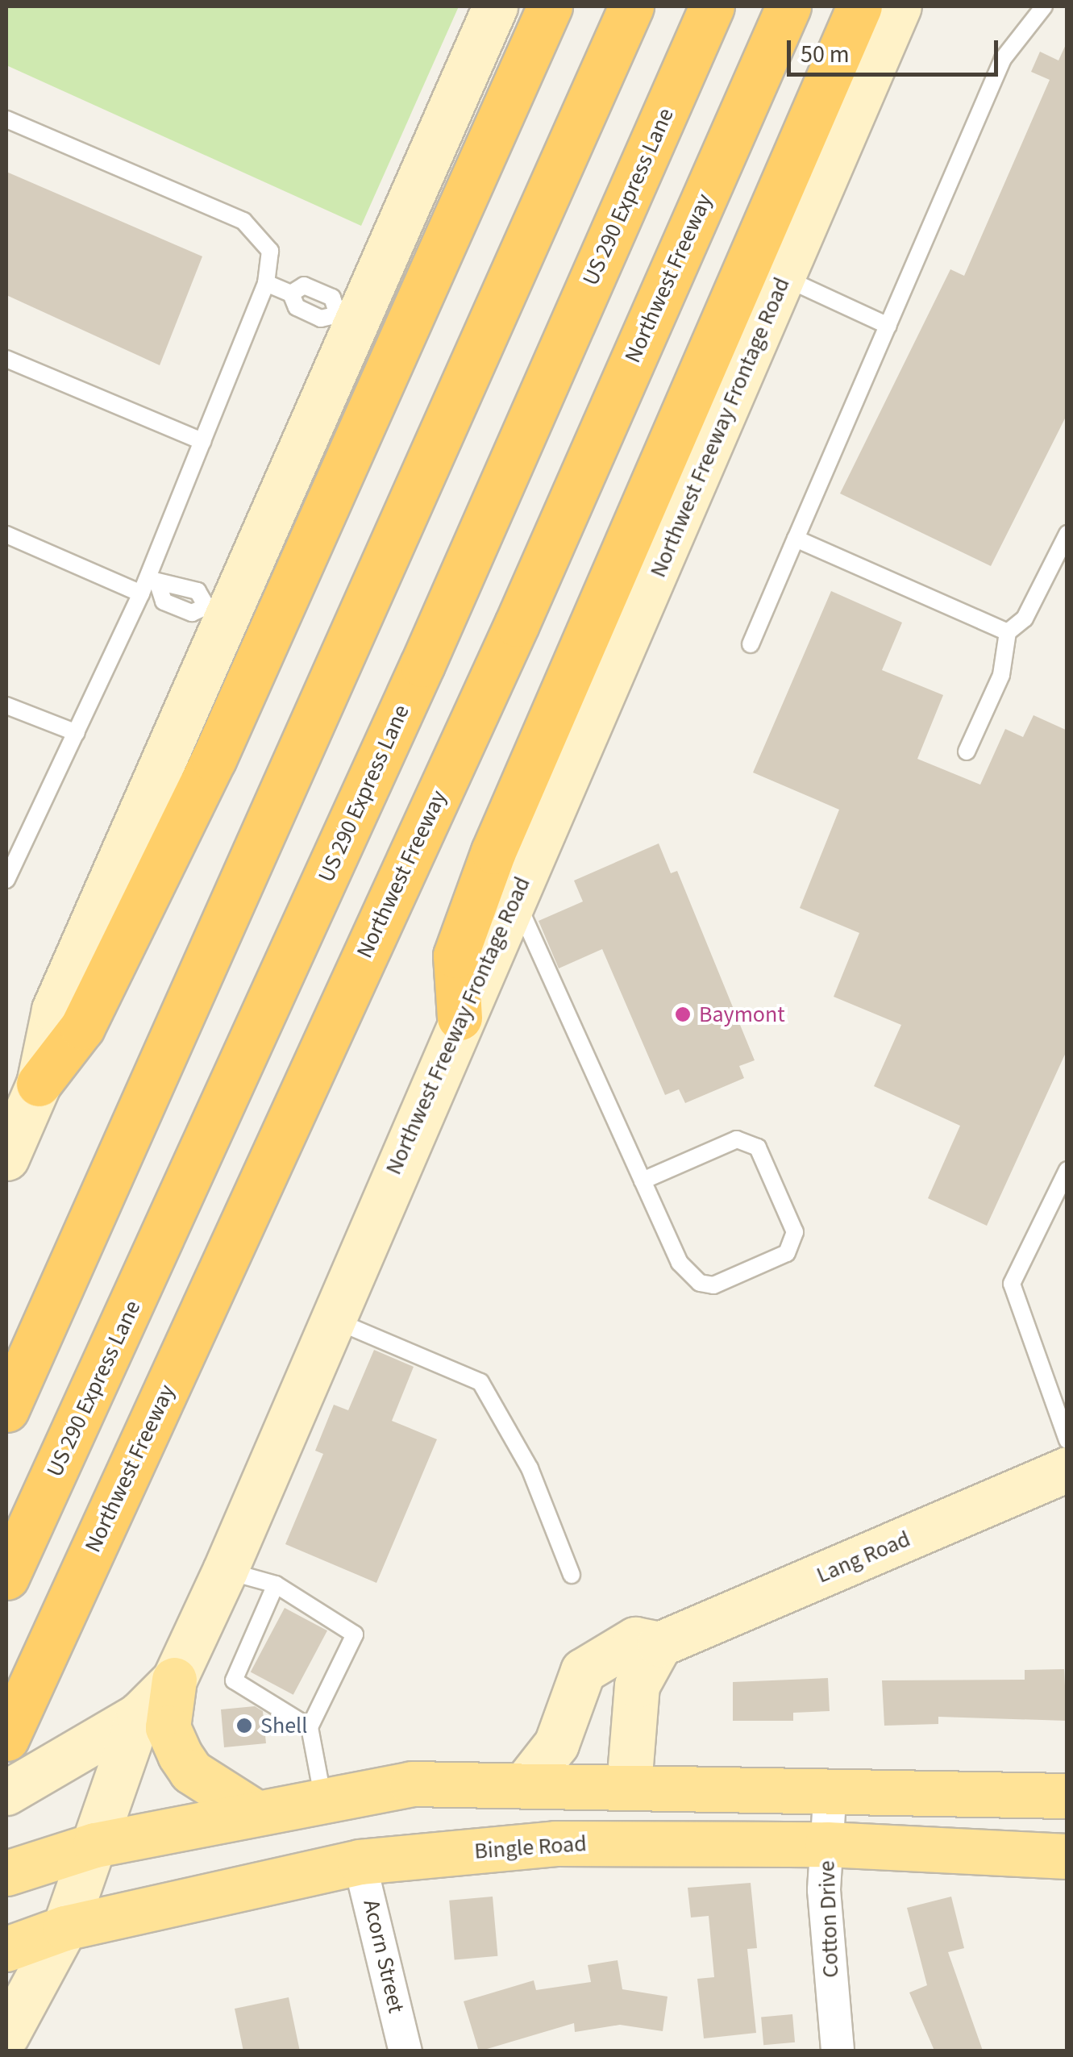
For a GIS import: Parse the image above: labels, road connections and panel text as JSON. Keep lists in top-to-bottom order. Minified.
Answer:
{"streets":{"highway":["US 290 Express Lane","Northwest Freeway"],"main road":["Northwest Freeway Frontage Road","Lang Road","Bingle Road"],"street":["Cotton Drive","Acorn Street"]},"crossings":[["Northwest Freeway Frontage Road","Bingle Road"],["Bingle Road","Cotton Drive"],["Bingle Road","Acorn Street"]],"places":["Baymont","Shell"],"scale_bar":"50 m"}
